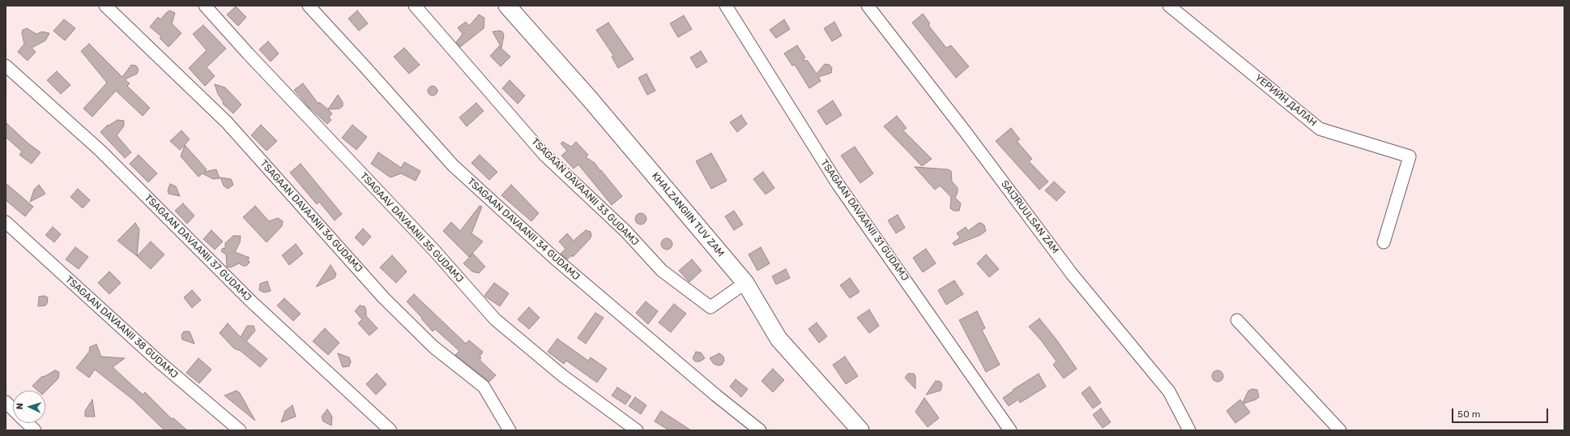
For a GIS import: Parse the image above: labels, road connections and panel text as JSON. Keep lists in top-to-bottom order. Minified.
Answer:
{"streets":{"street":["ҮЕРИЙН ДАЛАН","TSAGAAN DAVAANII 33 GUDAMJ","KHALZANGIIN TUV ZAM","TSAGAAN DAVAANII 36 GUDAMJ","SAIJRUULSAN ZAM","TSAGAAN DAVAANII 31 GUDAMJ","TSAGAAV DAVAANII 35 GUDAMJ","TSAGAAN DAVAANII 34 GUDAMJ","TSAGAAN DAVAANII 37 GUDAMJ","TSAGAAN DAVAANII 38 GUDAMJ"]},"crossings":[["TSAGAAN DAVAANII 33 GUDAMJ","KHALZANGIIN TUV ZAM"]],"scale_bar":"50 m","north":"left"}
